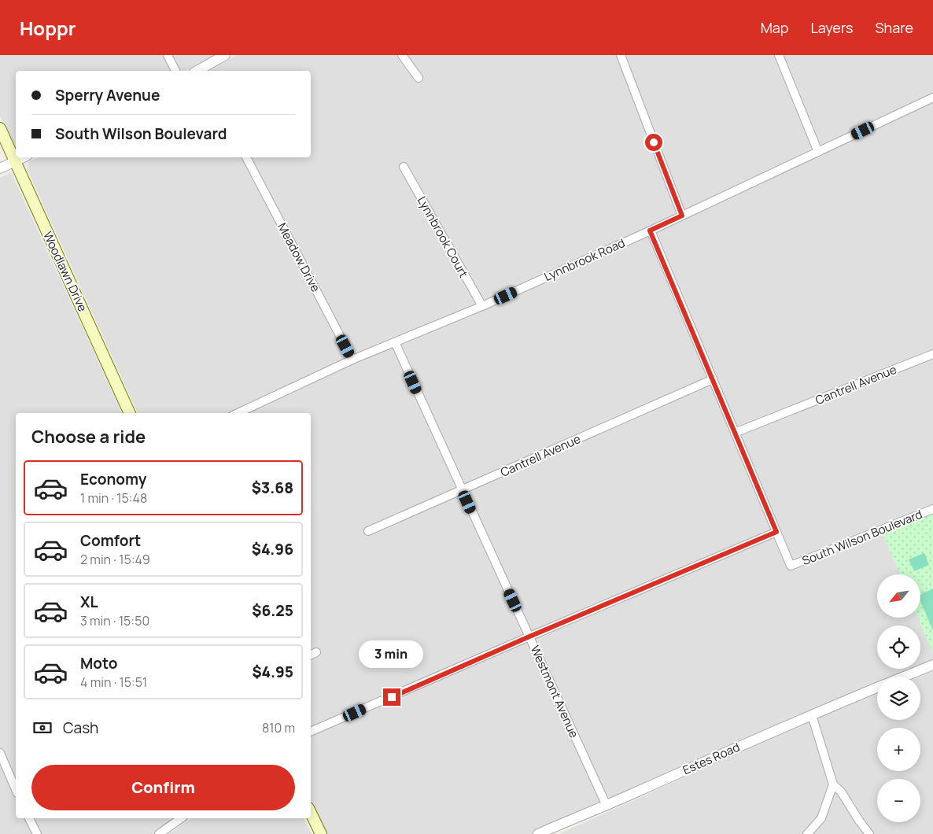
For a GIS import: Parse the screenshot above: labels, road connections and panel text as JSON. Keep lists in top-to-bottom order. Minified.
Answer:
{"streets":{"main road":["Woodlawn Drive"],"street":["Lynnbrook Court","Meadow Drive","Lynnbrook Road","Cantrell Avenue","South Wilson Boulevard","Westmont Avenue","Estes Road"]},"crossings":[["Lynnbrook Court","Lynnbrook Road"],["Meadow Drive","Lynnbrook Road"],["Lynnbrook Road","Westmont Avenue"],["Cantrell Avenue","Westmont Avenue"],["Westmont Avenue","Estes Road"]],"north":"bottom left","page":{"header":"Hoppr","nav":["Map","Layers","Share"],"banner":["Sperry Avenue","South Wilson Boulevard"],"heading":"Choose a ride","list":[{"name":"Economy","note":"1 min · 15:48","value":"$3.68"},{"name":"Comfort","note":"2 min · 15:49","value":"$4.96"},{"name":"XL","note":"3 min · 15:50","value":"$6.25"},{"name":"Moto","note":"4 min · 15:51","value":"$4.95"}],"map_buttons":["+","−"],"bubble":"3 min","pay":["Cash","810 m"],"buttons":"Confirm"}}
